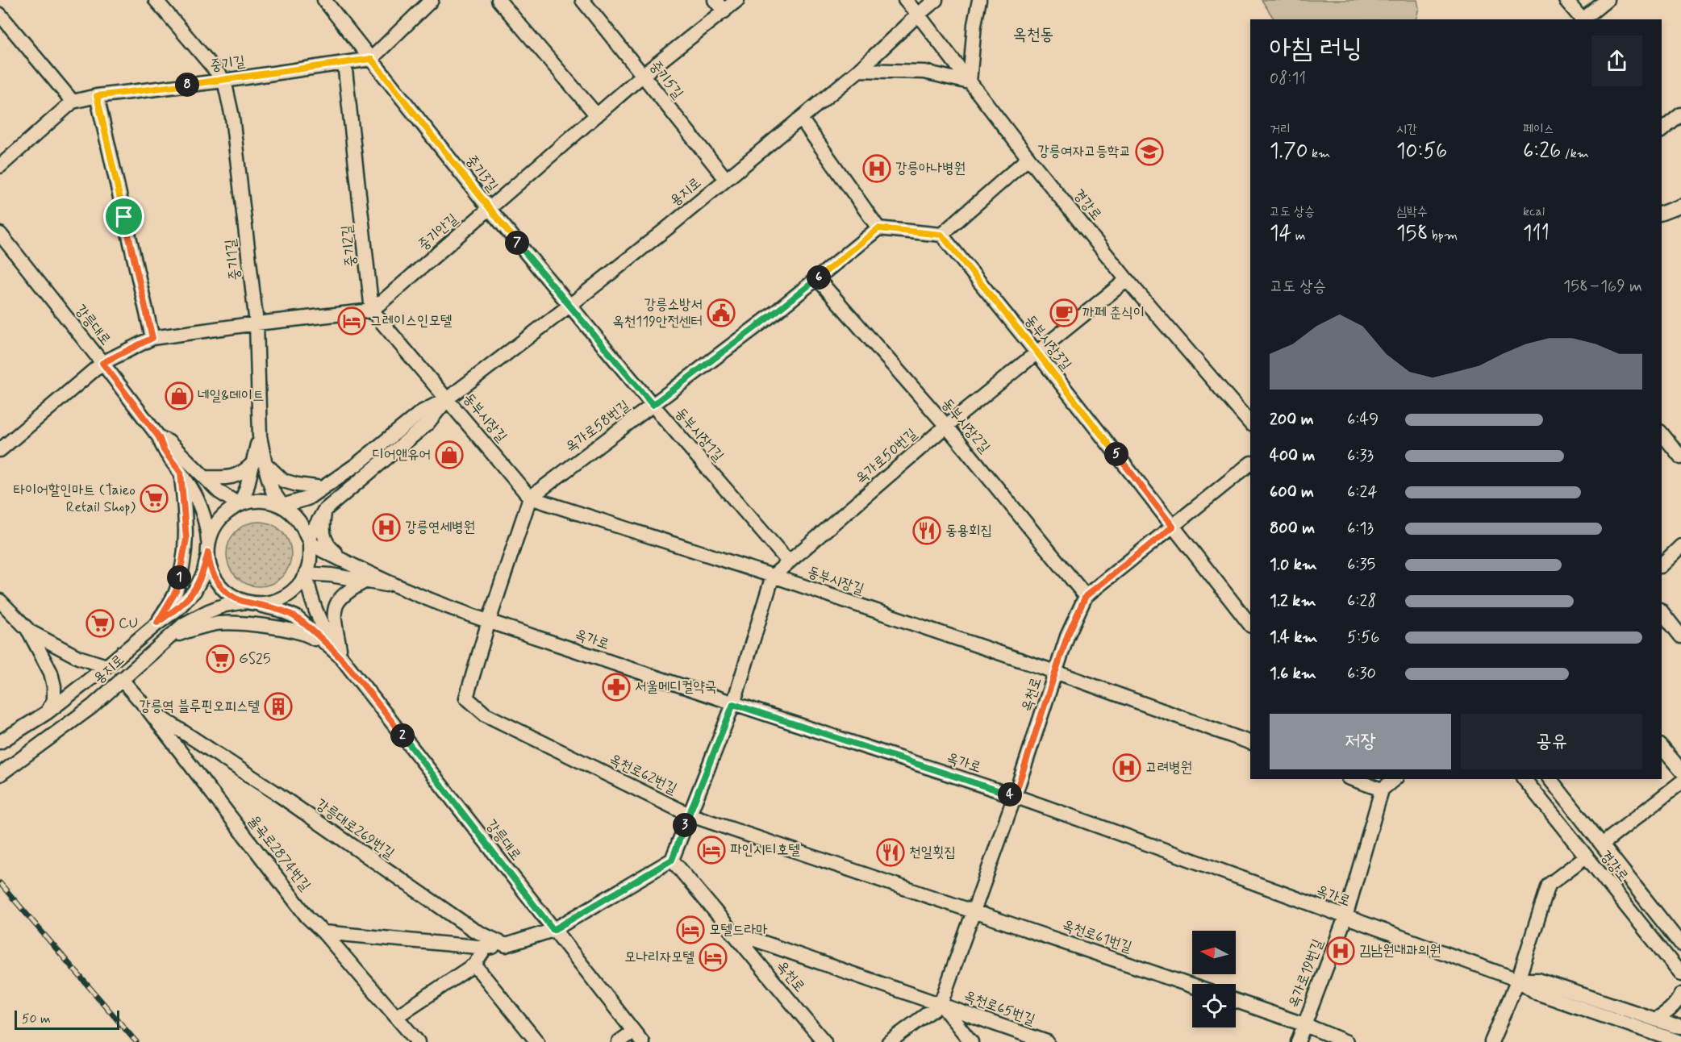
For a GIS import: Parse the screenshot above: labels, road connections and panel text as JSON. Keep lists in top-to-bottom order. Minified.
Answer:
{"streets":{"street":["중기길","중기5길","중기3길","용지로","경강로","중기안길","중기2길","중기1길","강릉대로","동부시장3길","동부시장길","동부시장2길","옥가로58번길","동부시장1길","옥가로50번길","옥가로","옥천로","옥천로62번길","강릉대로269번길","율곡로2874번길","옥천로61번길","옥가로19번길","옥천로65번길"]},"crossings":[["중기길","중기3길"],["중기길","중기2길"],["중기길","중기1길"],["중기5길","용지로"],["중기5길","중기안길"],["중기3길","용지로"],["중기3길","중기안길"],["중기3길","동부시장1길"],["용지로","경강로"],["용지로","중기1길"],["용지로","동부시장길"],["용지로","동부시장1길"],["용지로","율곡로2874번길"],["경강로","옥가로50번길"],["중기안길","중기2길"],["동부시장3길","옥가로50번길"],["동부시장3길","옥천로"],["동부시장길","옥가로58번길"],["동부시장길","옥가로50번길"],["동부시장길","옥천로"],["동부시장2길","옥가로58번길"],["동부시장2길","옥가로50번길"],["동부시장2길","옥천로"],["옥가로58번길","동부시장1길"],["동부시장1길","옥가로50번길"],["옥가로50번길","옥가로"],["옥가로50번길","옥천로"],["옥가로50번길","옥천로62번길"],["옥가로","옥천로"],["옥가로","옥천로62번길"],["옥가로","옥가로19번길"],["옥천로","옥천로62번길"],["옥천로","옥천로61번길"],["옥천로","옥천로65번길"],["옥천로62번길","옥천로61번길"],["강릉대로269번길","율곡로2874번길"]],"districts":["옥천동"],"places":{"school or university":["강릉여자고등학교"],"hospital":["강릉아나병원","강릉연세병원","고려병원","김남원내과의원"],"public building":["강릉소방서 옥천119안전센터"],"cafe":["까페 춘식이"],"hotel":["그레이스인모텔","파인시티호텔","모텔드라마","모나리자모텔"],"shop":["네일&데이트","디어앤유어"],"supermarket":["타이어할인마트 (Taieo Retail Shop)","CU","GS25"],"restaurant":["동용회집","천일횟집"],"pharmacy":["서울메디컬약국"],"building":["강릉역 블루핀오피스텔"]},"scale_bar":"50 m","north":"left","page":{"heading":["아침 러닝","08:11"],"pins":["8","7","6","5","1","2","4","3"],"stats":[["거리","1.70 km"],["시간","10:56"],["페이스","6:26 /km"],["고도 상승","14 m"],["심박수","158 bpm"],["kcal","111"]],"chart":["고도 상승","158–169 m"],"list":[{"name":"200 m","note":"6:49"},{"name":"400 m","note":"6:33"},{"name":"600 m","note":"6:24"},{"name":"800 m","note":"6:13"},{"name":"1.0 km","note":"6:35"},{"name":"1.2 km","note":"6:28"},{"name":"1.4 km","note":"5:56"},{"name":"1.6 km","note":"6:30"}],"buttons":["저장","공유"],"scale":"50 m"}}
